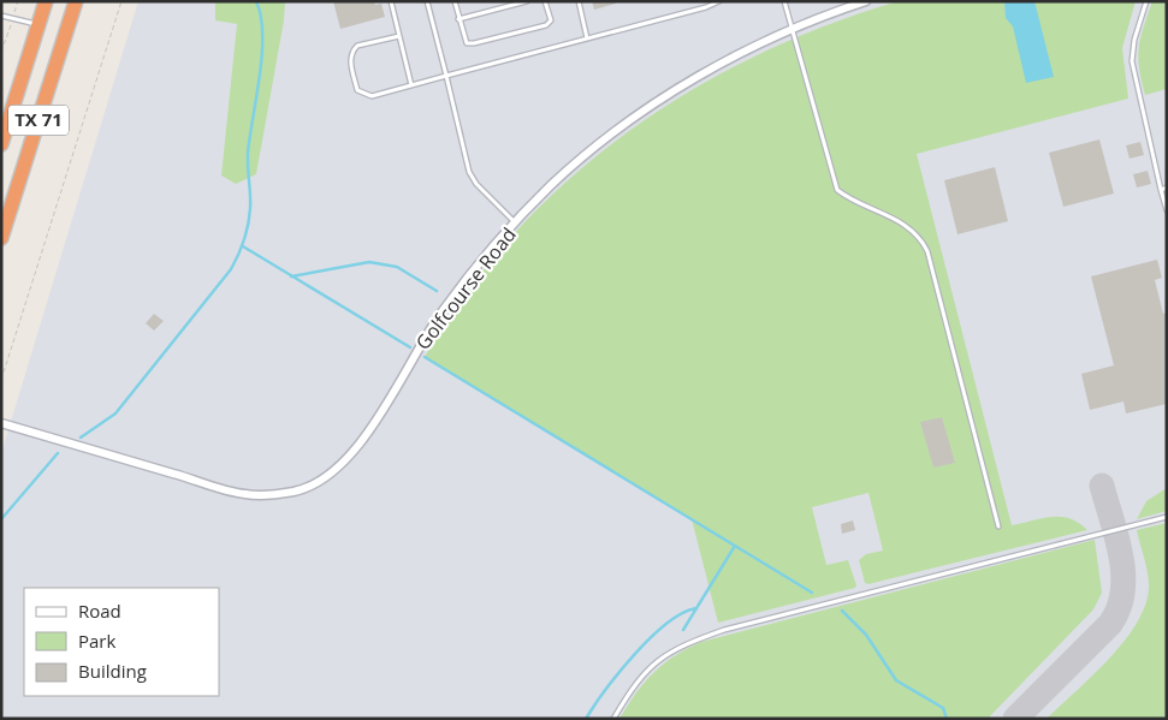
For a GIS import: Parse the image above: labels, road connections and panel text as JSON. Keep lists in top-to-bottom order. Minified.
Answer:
{"streets":{"highway":["TX 71"],"street":["Golfcourse Road"]},"legend":["Road","Park","Building"]}
